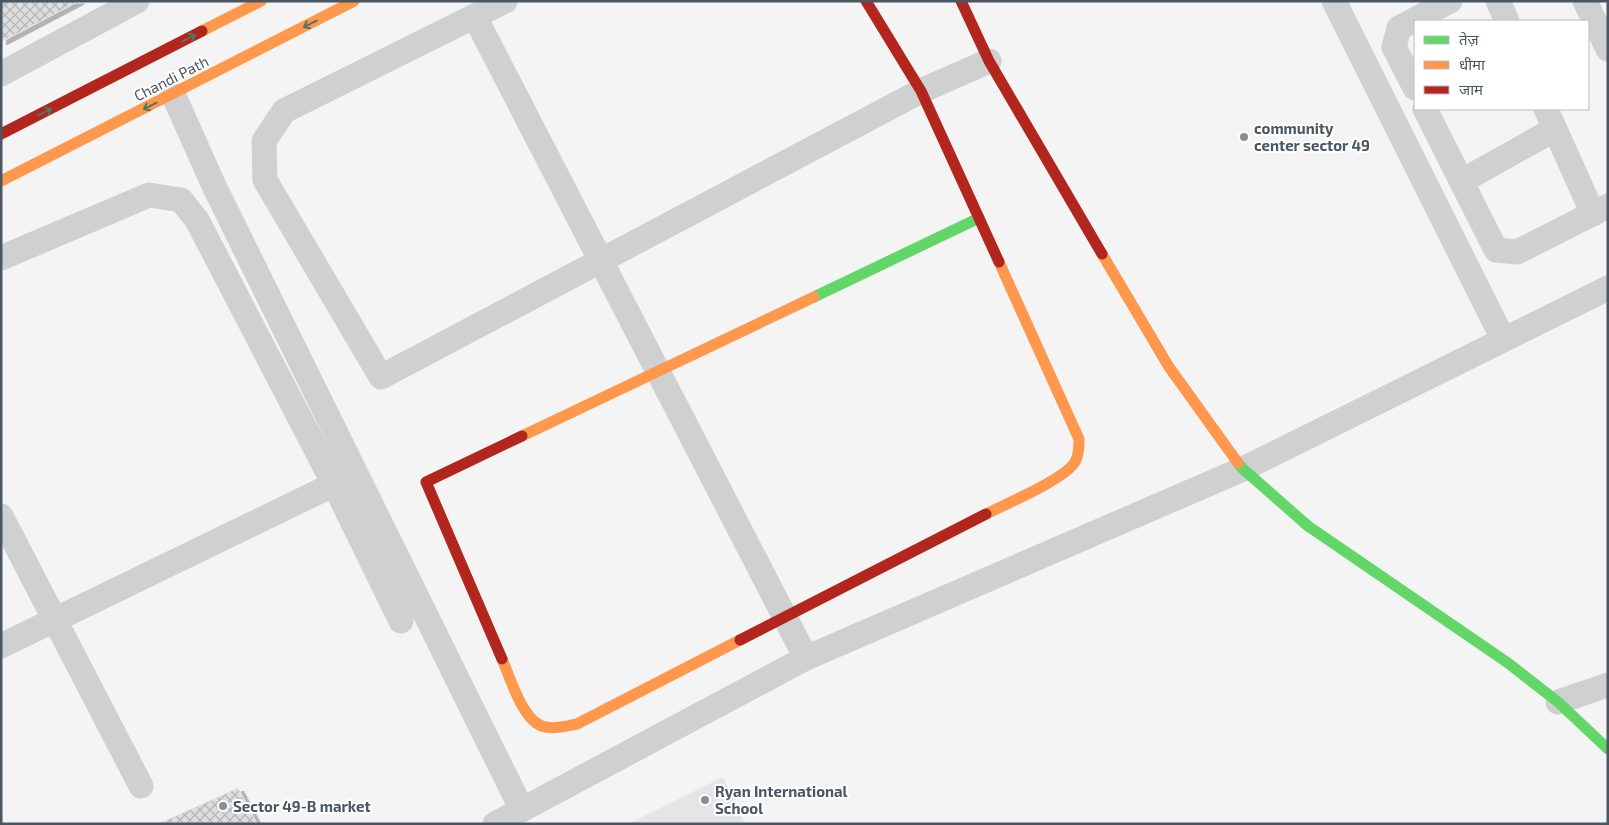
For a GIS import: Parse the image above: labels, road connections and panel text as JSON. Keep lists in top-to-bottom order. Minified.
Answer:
{"streets":{"street":["Chandi Path"]},"places":["community center sector 49","Ryan International School","Sector 49-B market"],"legend":["तेज़","धीमा","जाम"]}
